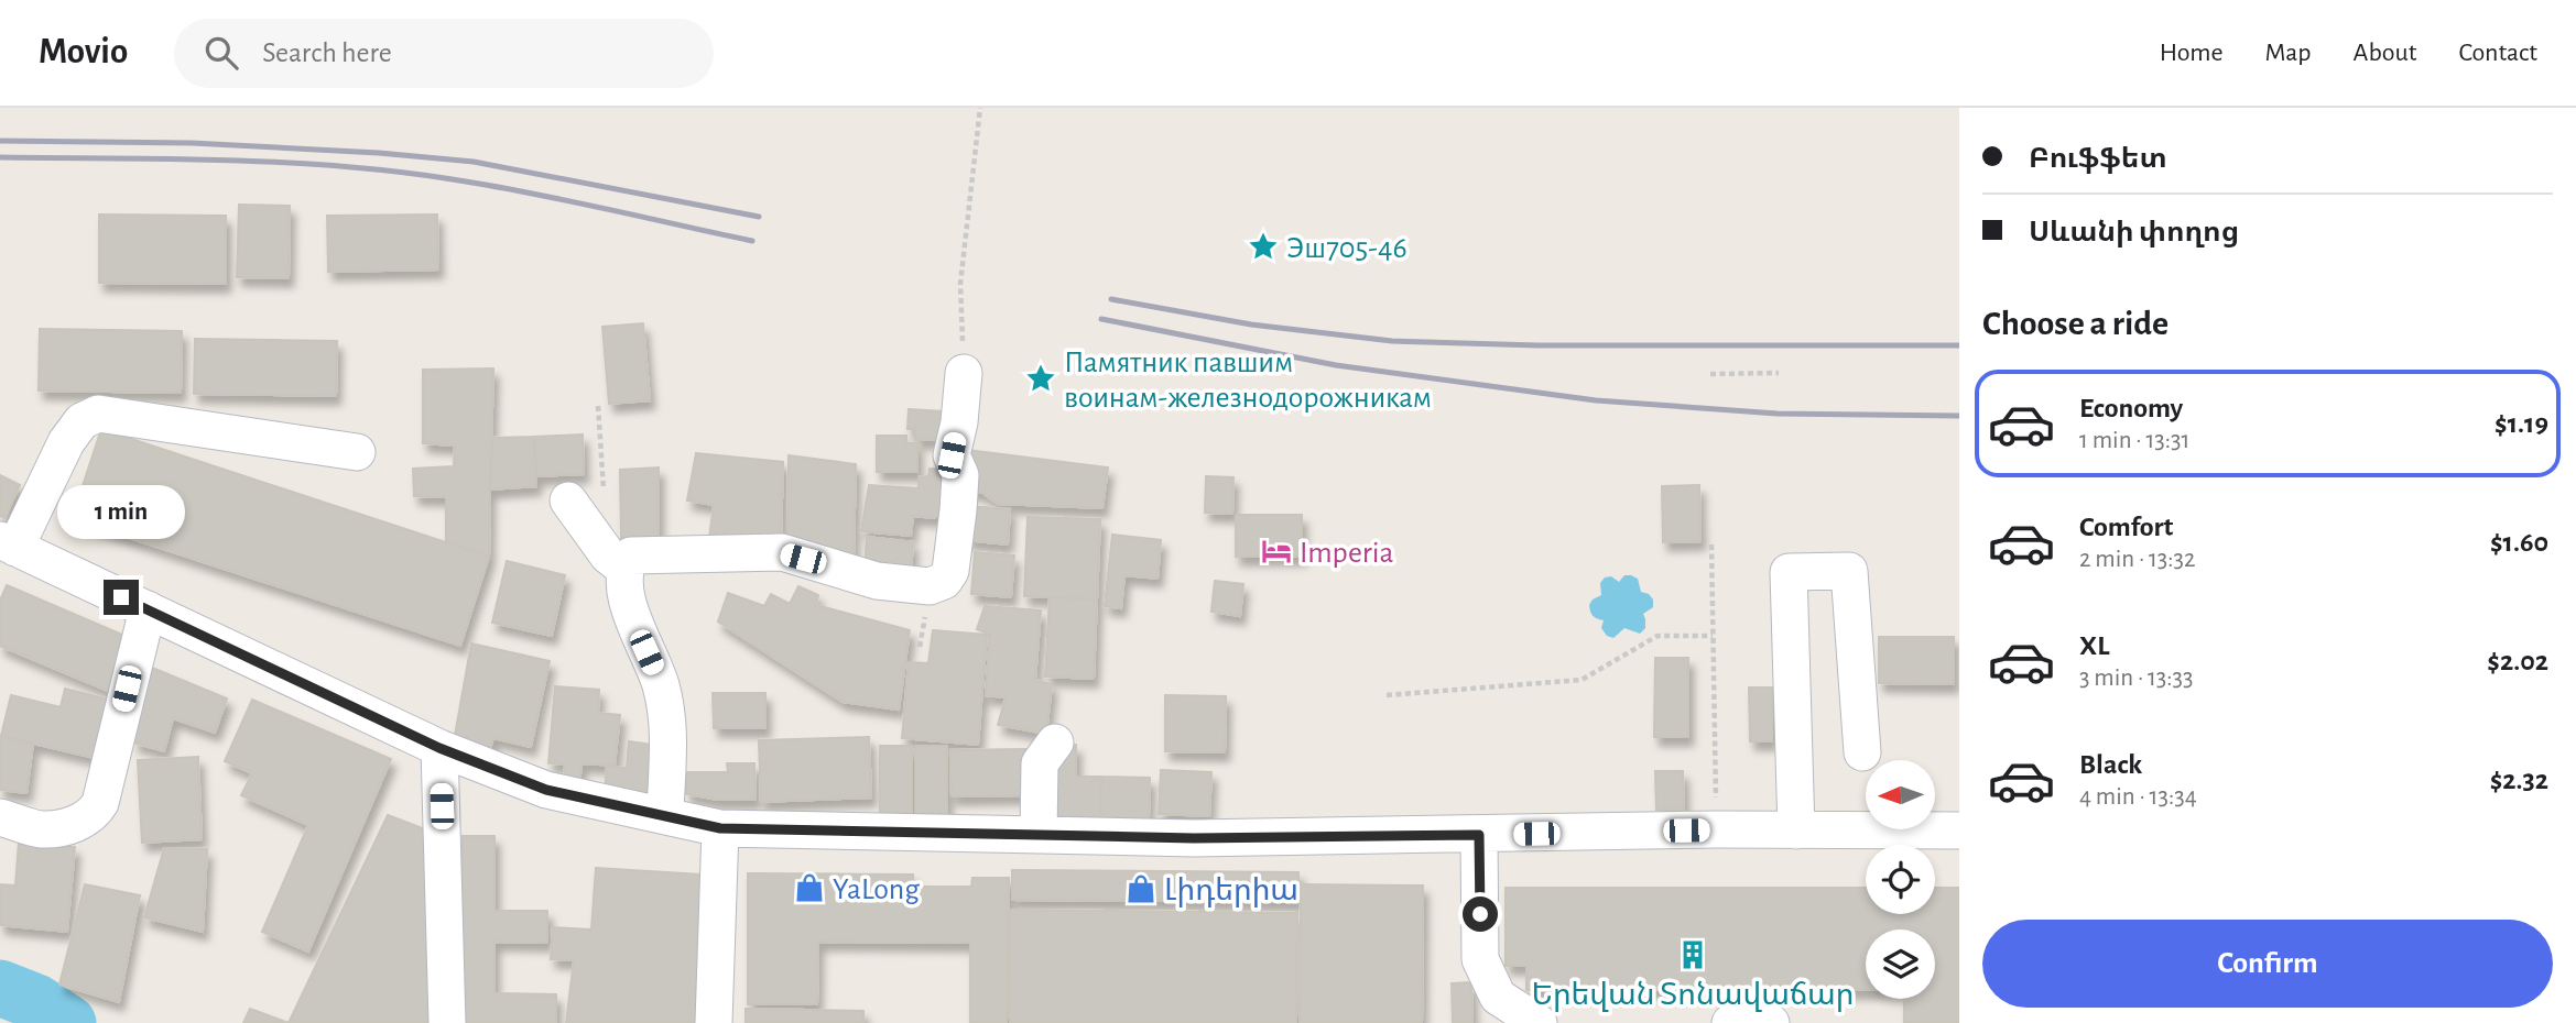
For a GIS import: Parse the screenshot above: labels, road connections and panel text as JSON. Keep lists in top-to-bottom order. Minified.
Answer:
{"places":{"place":["Эш705-46","Памятник павшим воинам-железнодорожникам"],"hotel":["Imperia"],"shop":["YaLong","Լիդերիա"],"building":["Երեվան Տոնավաճար"]},"north":"left","page":{"header":"Movio","search":"Search here","nav":["Home","Map","About","Contact"],"banner":["Բուֆֆետ","Սևանի փողոց"],"heading":"Choose a ride","list":[{"name":"Economy","note":"1 min · 13:31","value":"$1.19"},{"name":"Comfort","note":"2 min · 13:32","value":"$1.60"},{"name":"XL","note":"3 min · 13:33","value":"$2.02"},{"name":"Black","note":"4 min · 13:34","value":"$2.32"}],"bubble":"1 min","buttons":"Confirm"}}
